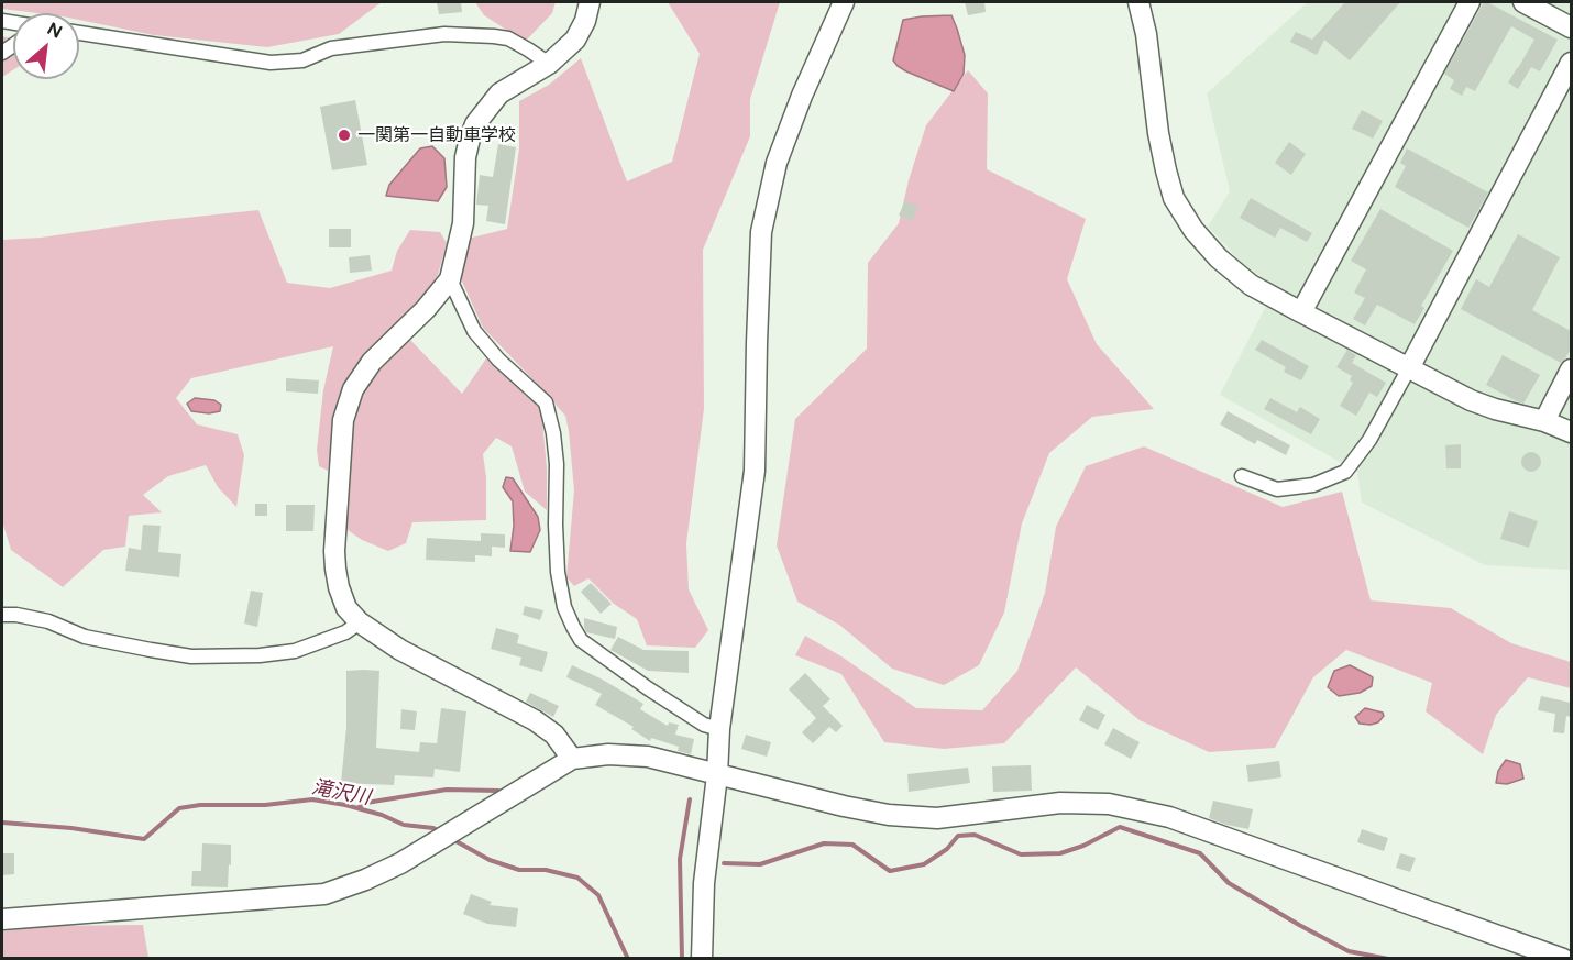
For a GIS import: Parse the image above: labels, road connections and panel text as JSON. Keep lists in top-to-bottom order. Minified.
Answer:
{"water":["滝沢川"],"places":["一関第一自動車学校"],"north":"top right"}
